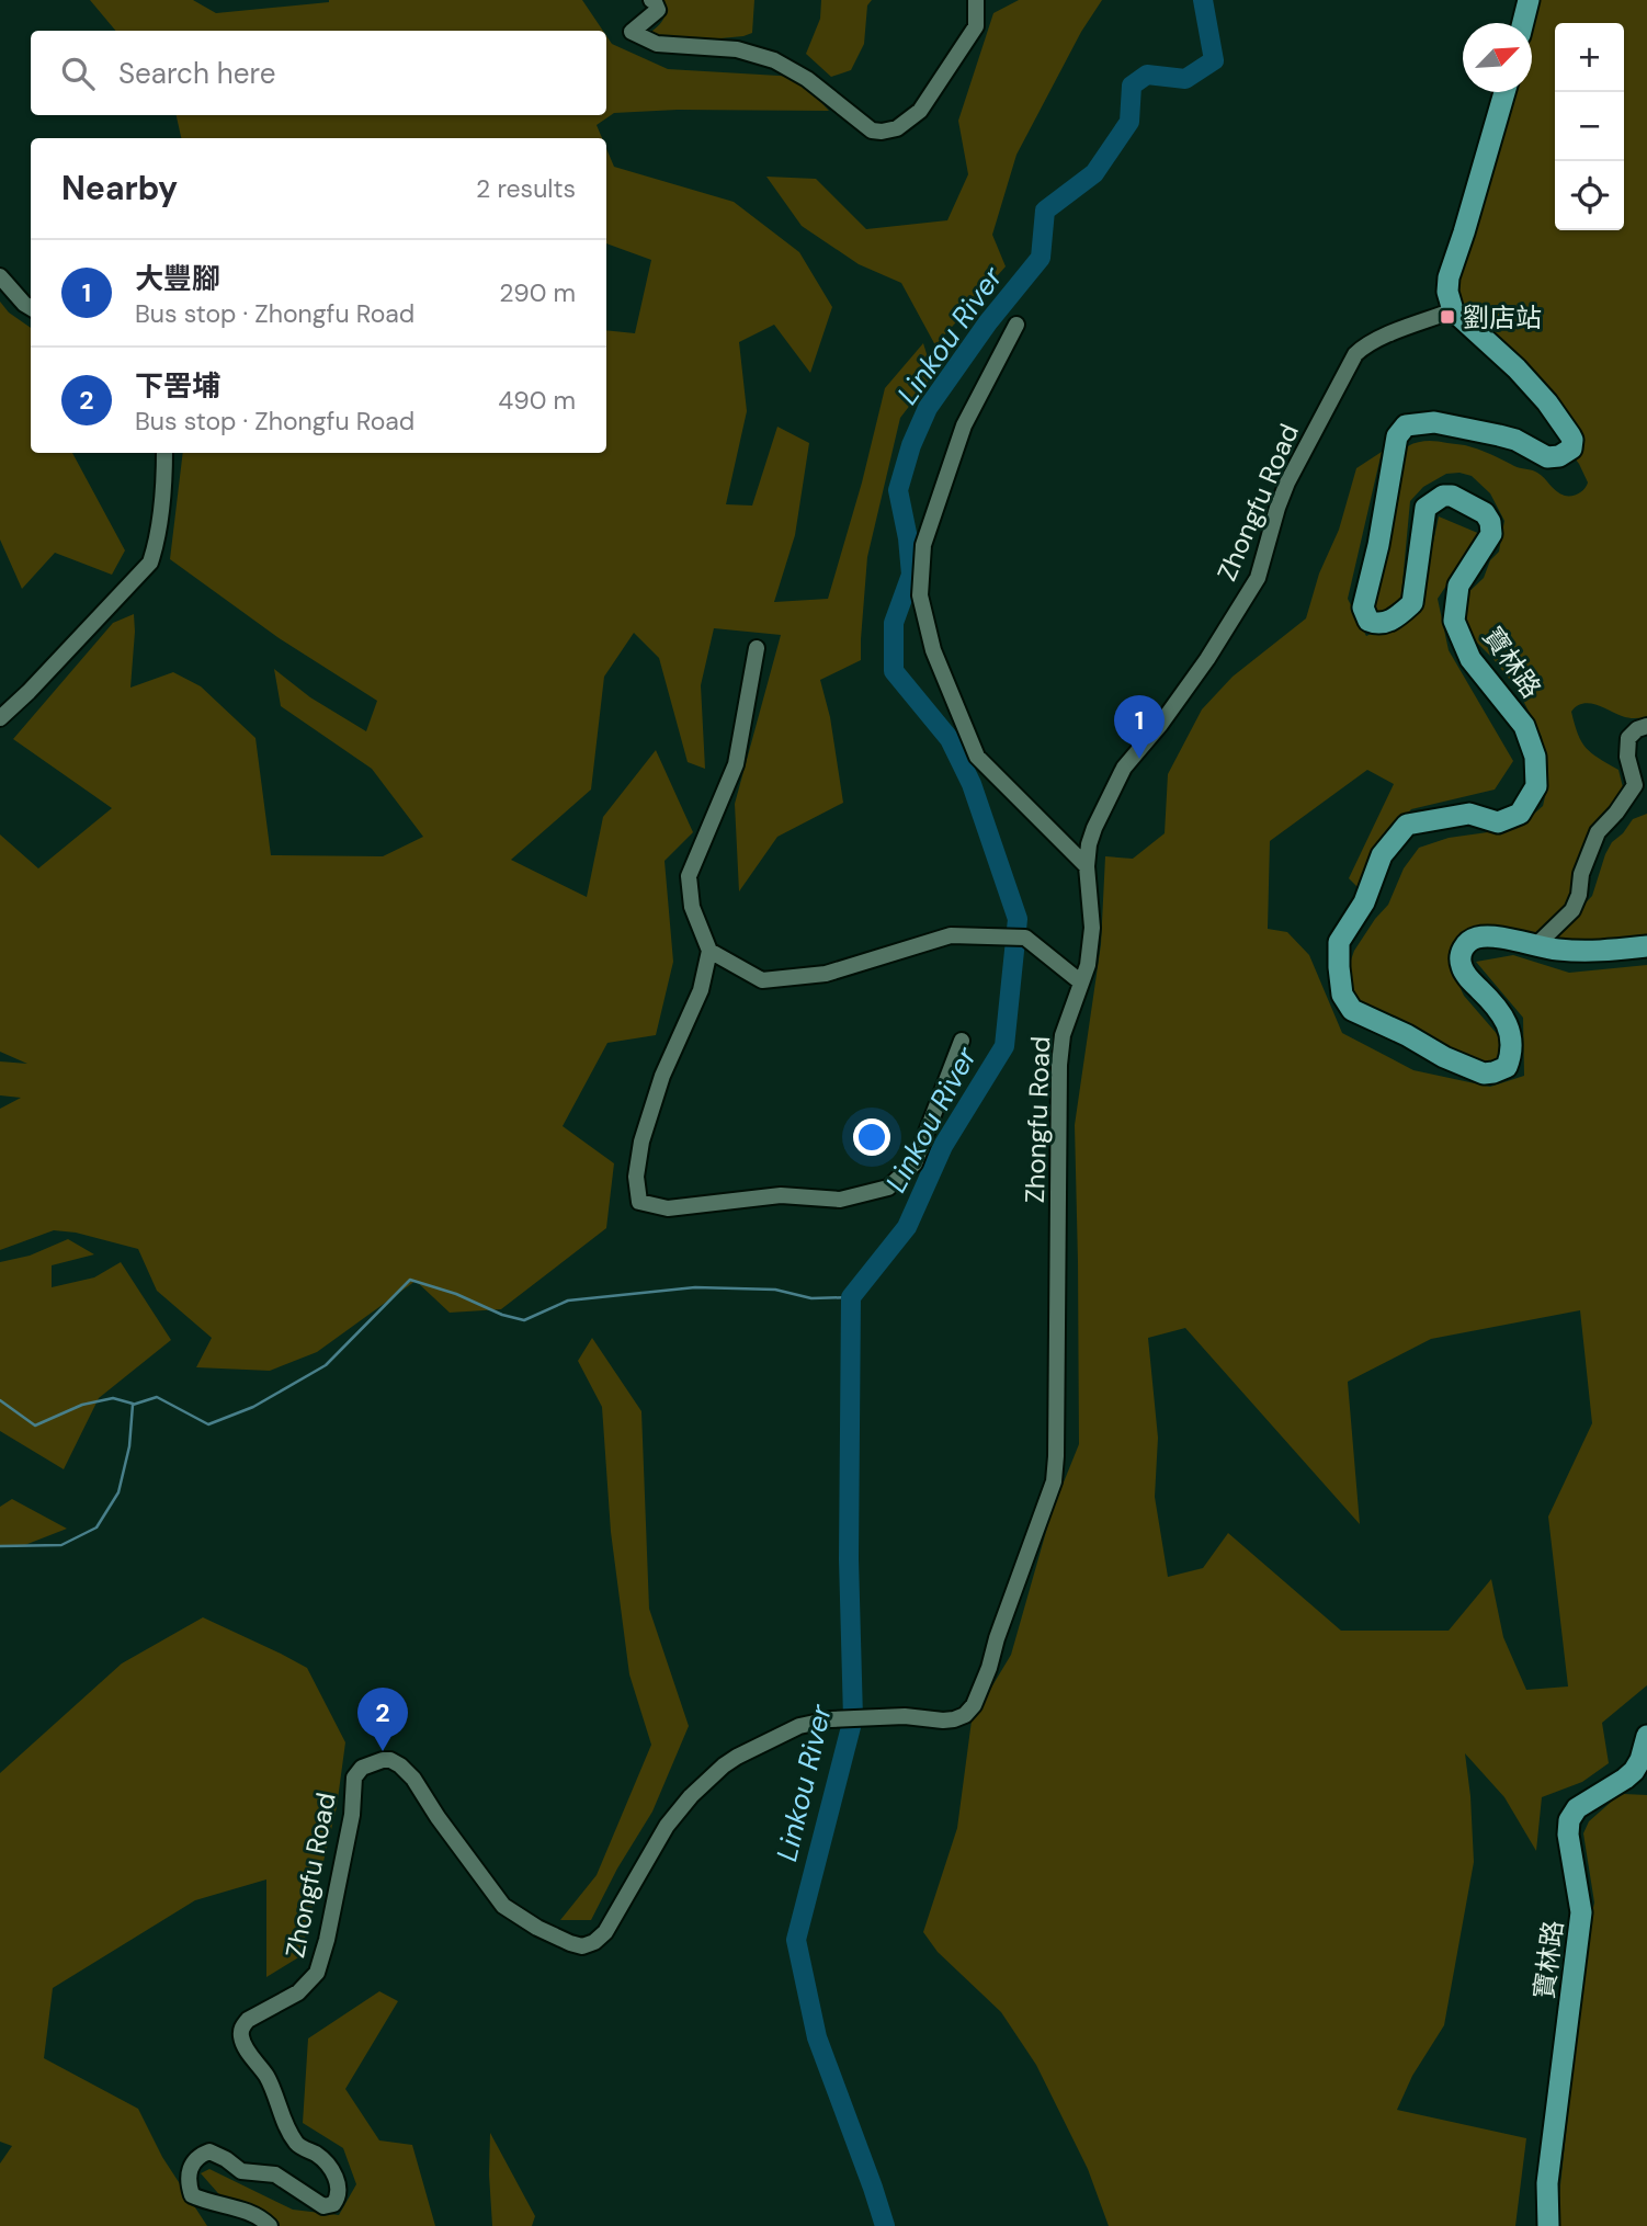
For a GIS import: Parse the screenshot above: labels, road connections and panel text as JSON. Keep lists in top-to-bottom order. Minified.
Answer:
{"streets":{"main road":["寶林路"],"street":["Zhongfu Road"]},"crossings":[["Zhongfu Road","寶林路"]],"water":["Linkou River"],"places":{"transit":["劉店站"]},"north":"top right","page":{"map_buttons":["+","−"],"search":"Search here","heading":["Nearby","2 results"],"list":[{"mark":"1","name":"大豐腳","note":"Bus stop · Zhongfu Road","value":"290 m"},{"mark":"2","name":"下罟埔","note":"Bus stop · Zhongfu Road","value":"490 m"}],"pins":["1","2"]}}
